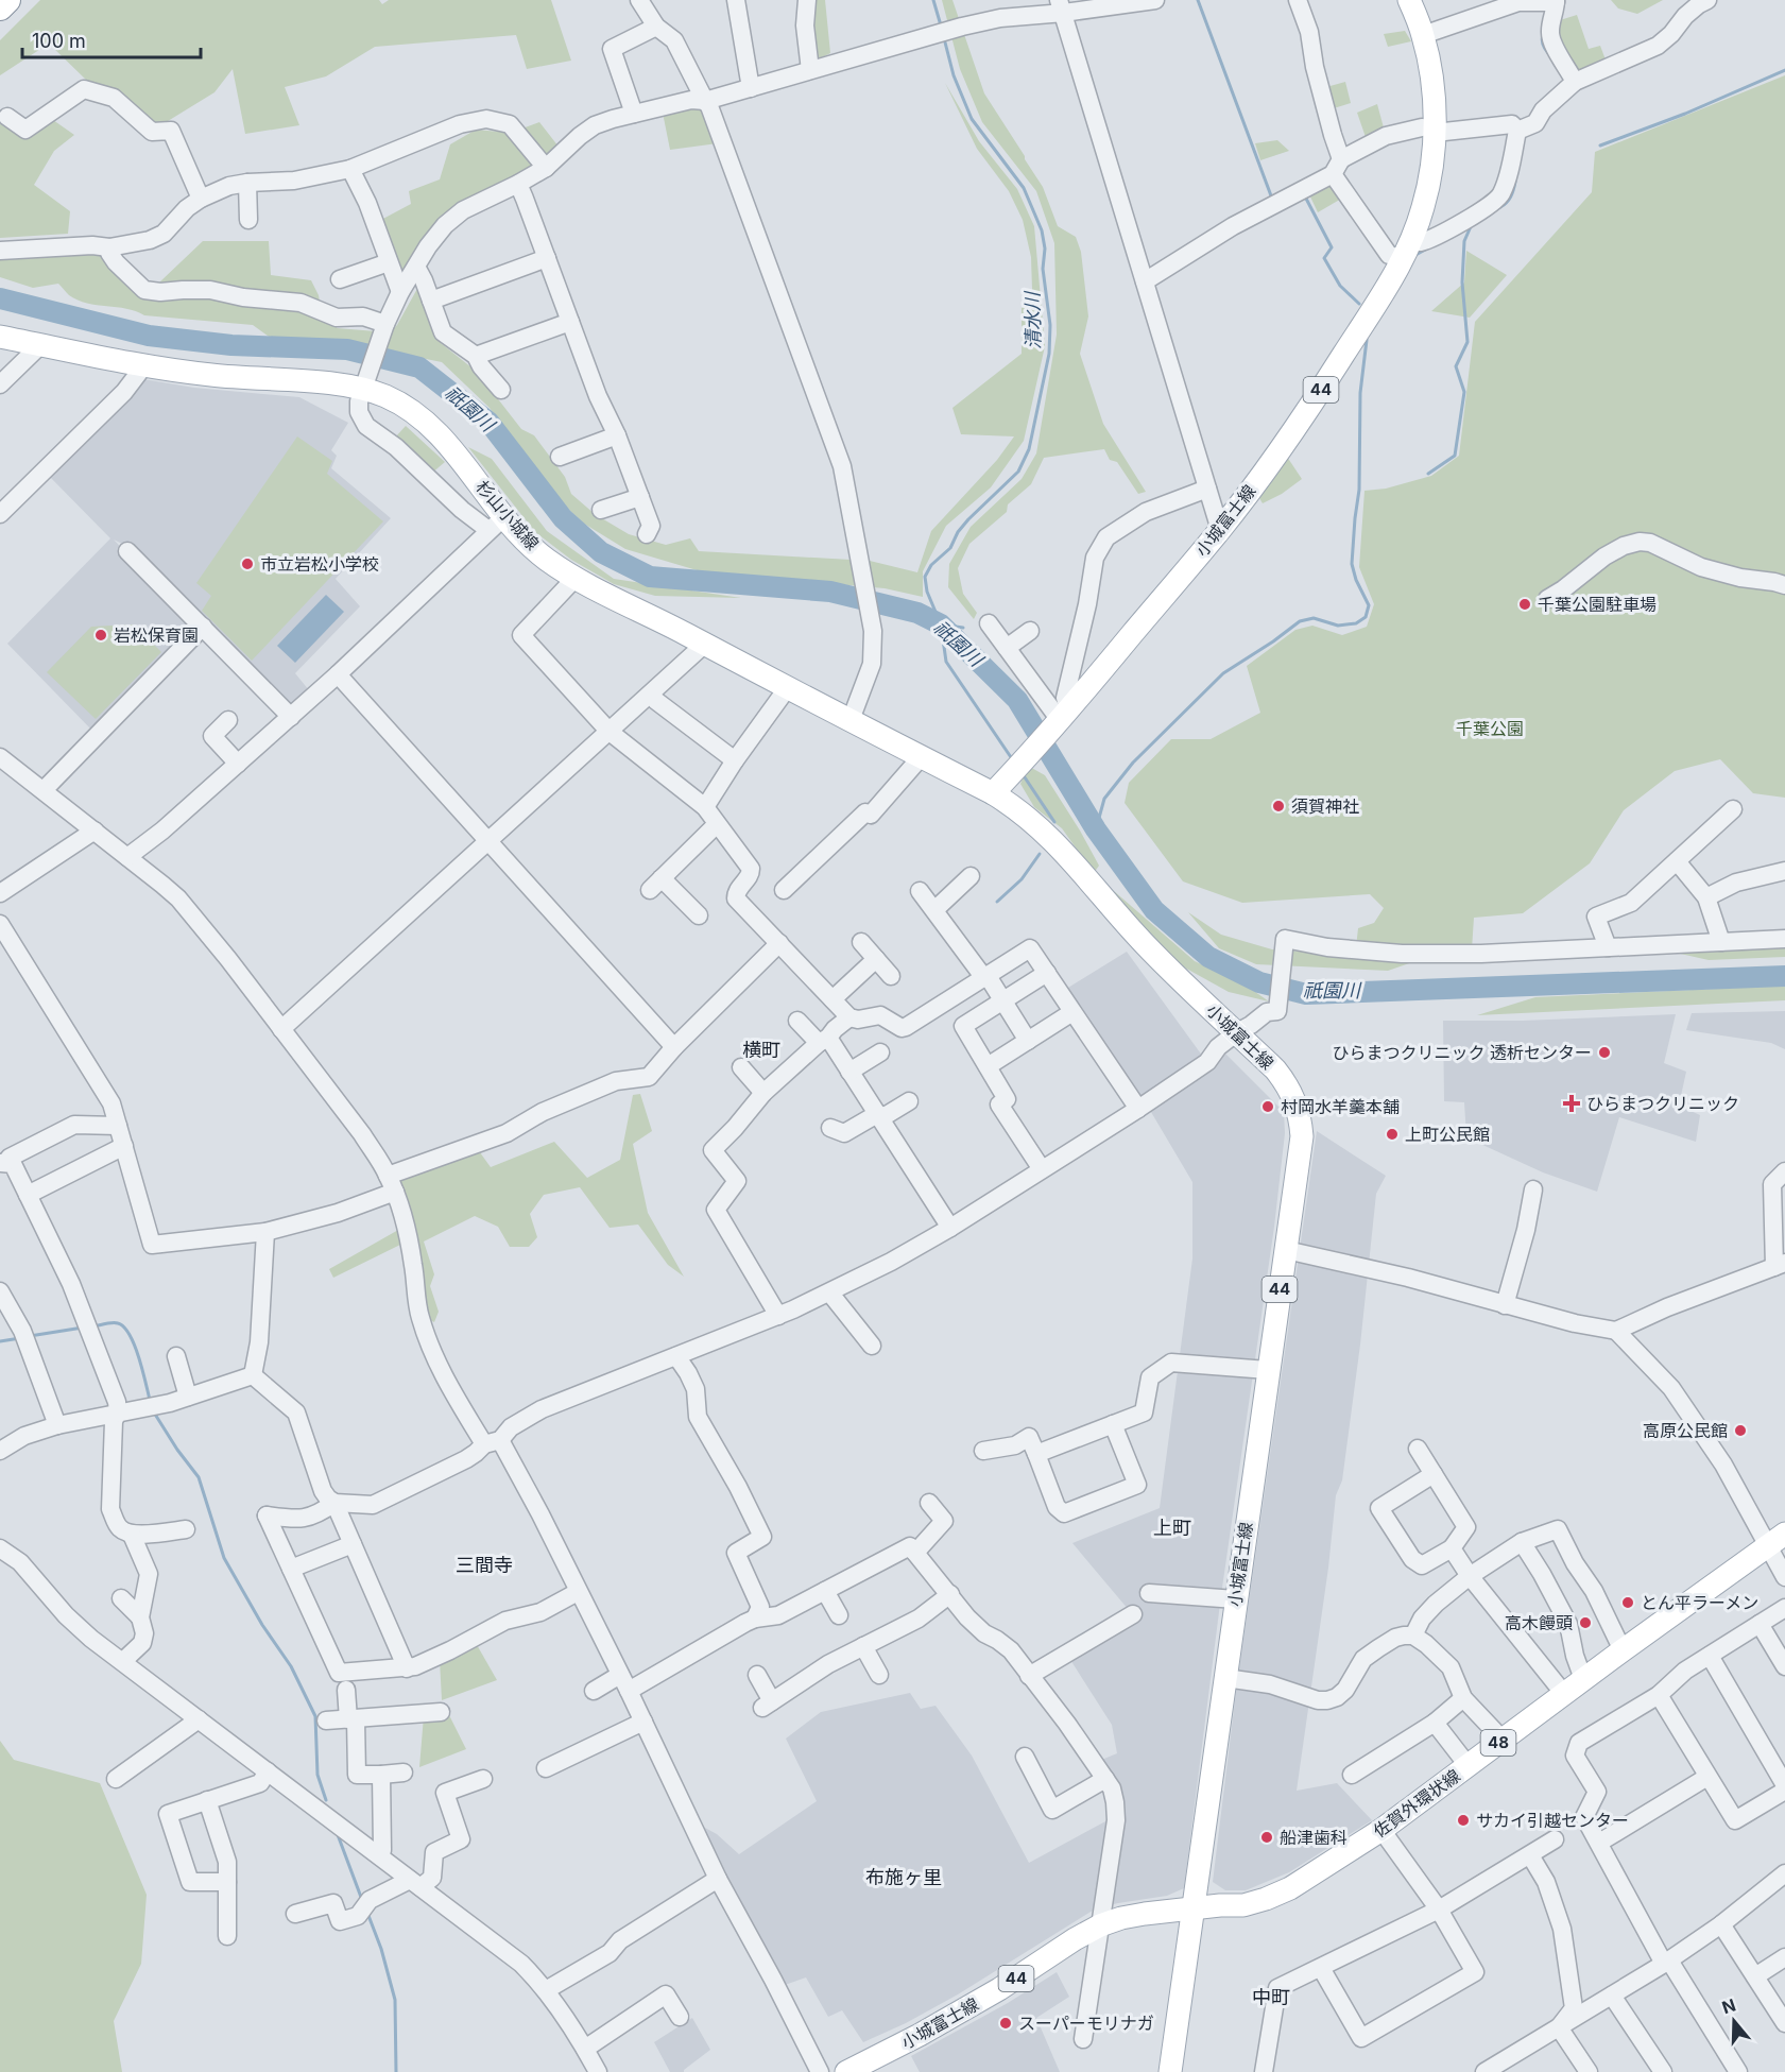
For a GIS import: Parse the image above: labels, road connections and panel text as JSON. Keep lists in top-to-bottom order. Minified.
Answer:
{"streets":{"main road":["44","杉山小城線","小城富士線","48","佐賀外環状線"]},"crossings":[["杉山小城線","小城富士線"],["小城富士線","佐賀外環状線"]],"districts":["横町","上町","三間寺","布施ヶ里","中町"],"water":["清水川","祇園川"],"parks":["千葉公園"],"places":{"other":["市立岩松小学校","千葉公園駐車場","岩松保育園","須賀神社","ひらまつクリニック 透析センター","村岡水羊羹本舗","上町公民館","高原公民館","とん平ラーメン","高木饅頭","サカイ引越センター","船津歯科","スーパーモリナガ"],"health":["ひらまつクリニック"]},"scale_bar":"100 m","north":"top"}
